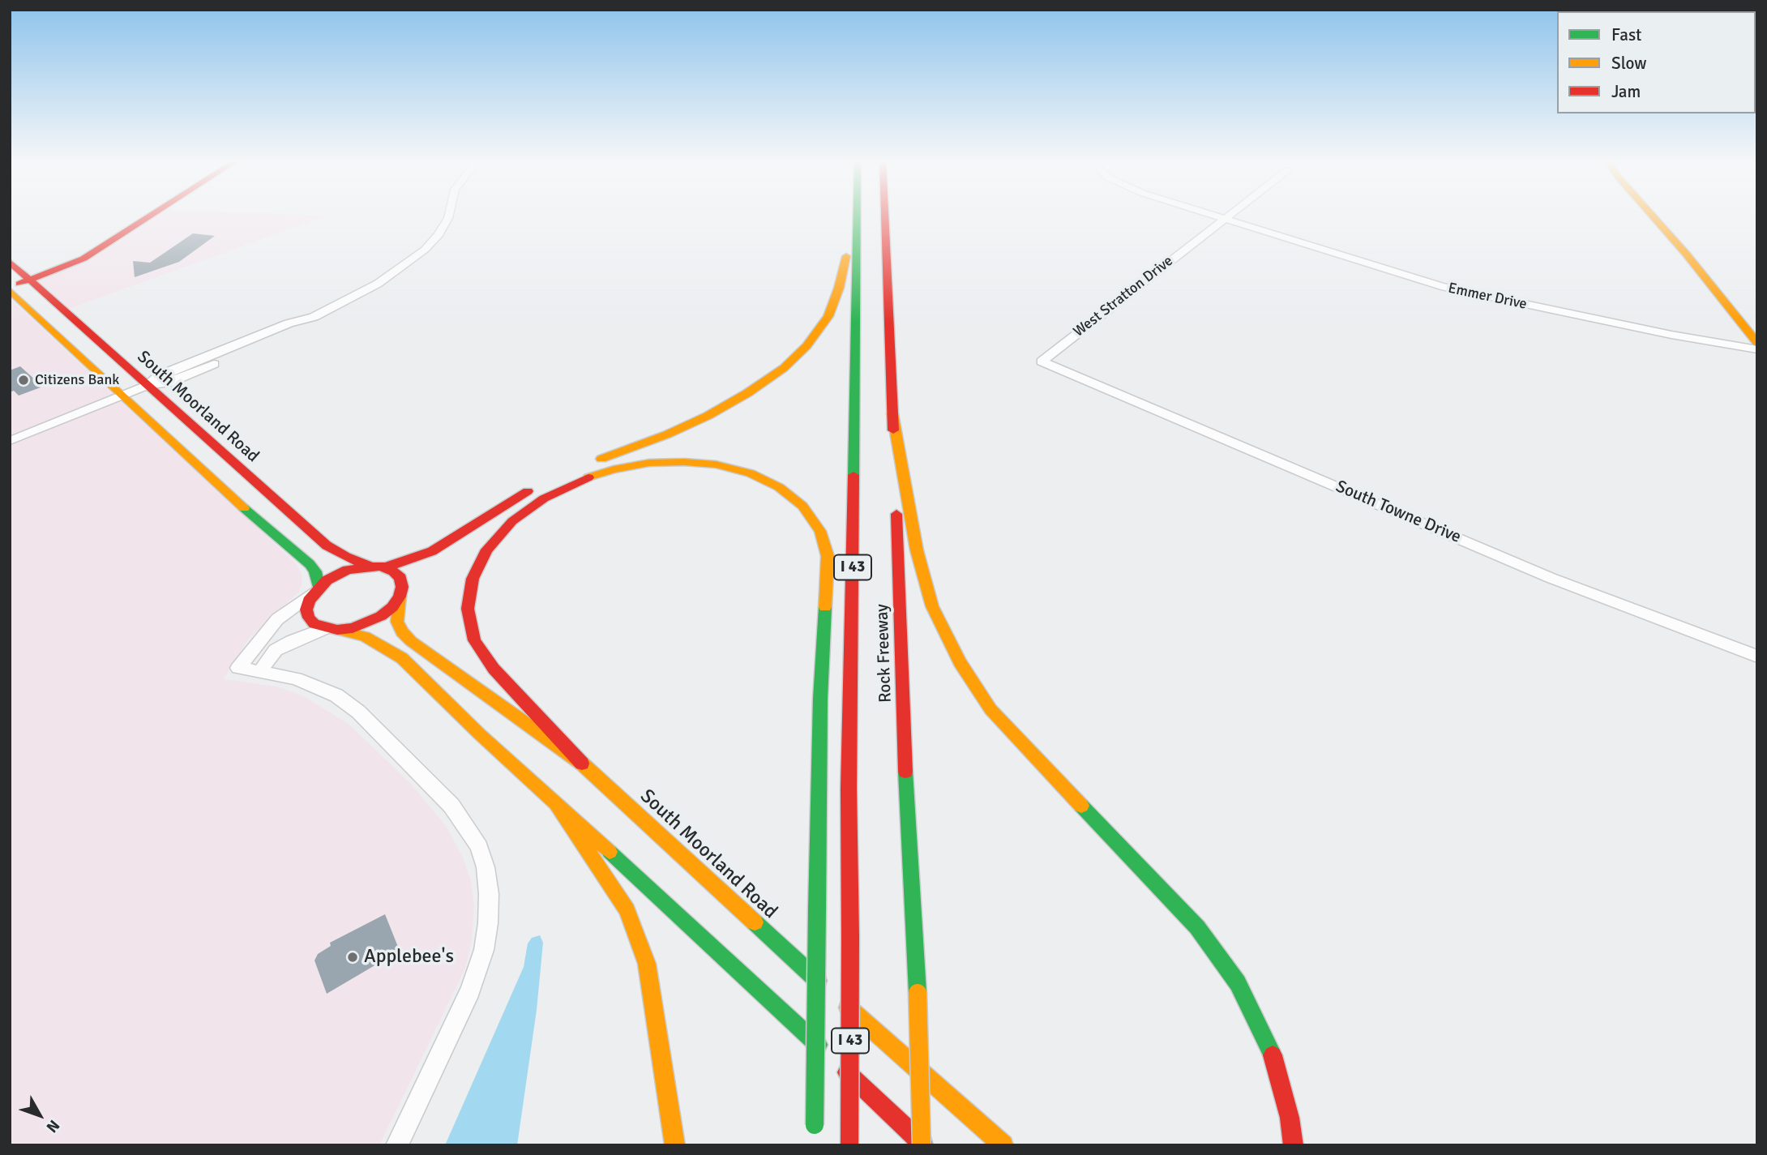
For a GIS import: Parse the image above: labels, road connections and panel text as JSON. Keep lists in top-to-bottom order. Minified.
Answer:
{"streets":{"main road":["South Moorland Road","I 43","Rock Freeway"],"street":["West Stratton Drive","Emmer Drive","South Towne Drive"]},"crossings":[["West Stratton Drive","Emmer Drive"],["West Stratton Drive","South Towne Drive"]],"places":["Citizens Bank","Applebee's"],"legend":["Fast","Slow","Jam"],"north":"bottom right"}
